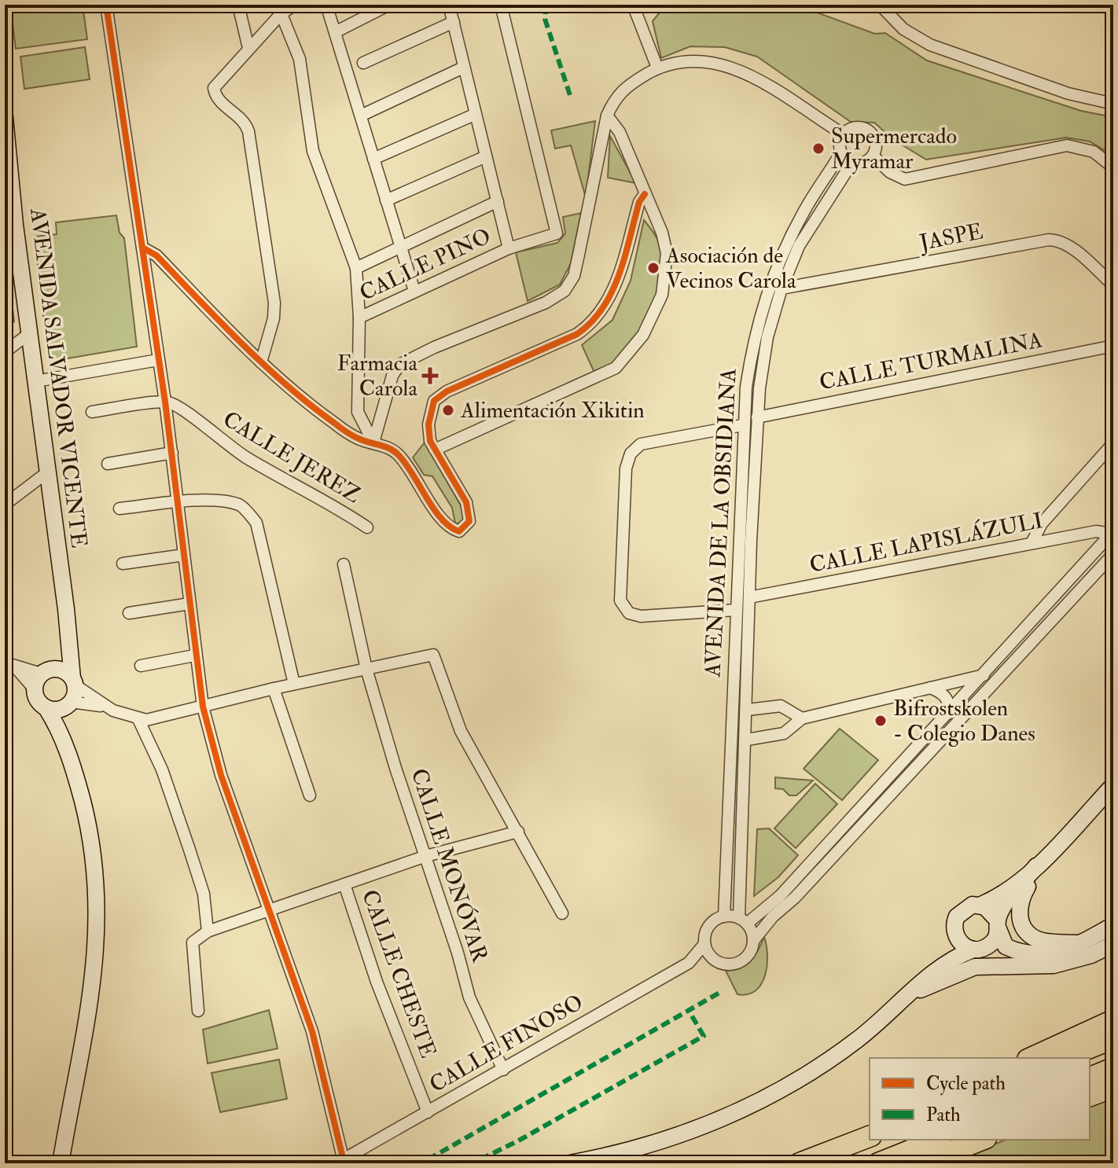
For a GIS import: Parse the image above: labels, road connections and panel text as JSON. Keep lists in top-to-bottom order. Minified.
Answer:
{"streets":{"street":["JASPE","CALLE PINO","CALLE TURMALINA","AVENIDA SALVADOR VICENTE","CALLE JEREZ","AVENIDA DE LA OBSIDIANA","CALLE LAPISLÁZULI","CALLE MONÓVAR","CALLE CHESTE","CALLE FINOSO"]},"crossings":[["JASPE","AVENIDA DE LA OBSIDIANA"],["CALLE TURMALINA","AVENIDA DE LA OBSIDIANA"],["AVENIDA DE LA OBSIDIANA","CALLE LAPISLÁZULI"],["AVENIDA DE LA OBSIDIANA","CALLE FINOSO"],["CALLE MONÓVAR","CALLE FINOSO"],["CALLE CHESTE","CALLE FINOSO"]],"places":{"other":["Supermercado Myramar","Asociación de Vecinos Carola","Alimentación Xikitin","Bifrostskolen - Colegio Danes"],"health":["Farmacia Carola"]},"legend":["Cycle path","Path"]}
